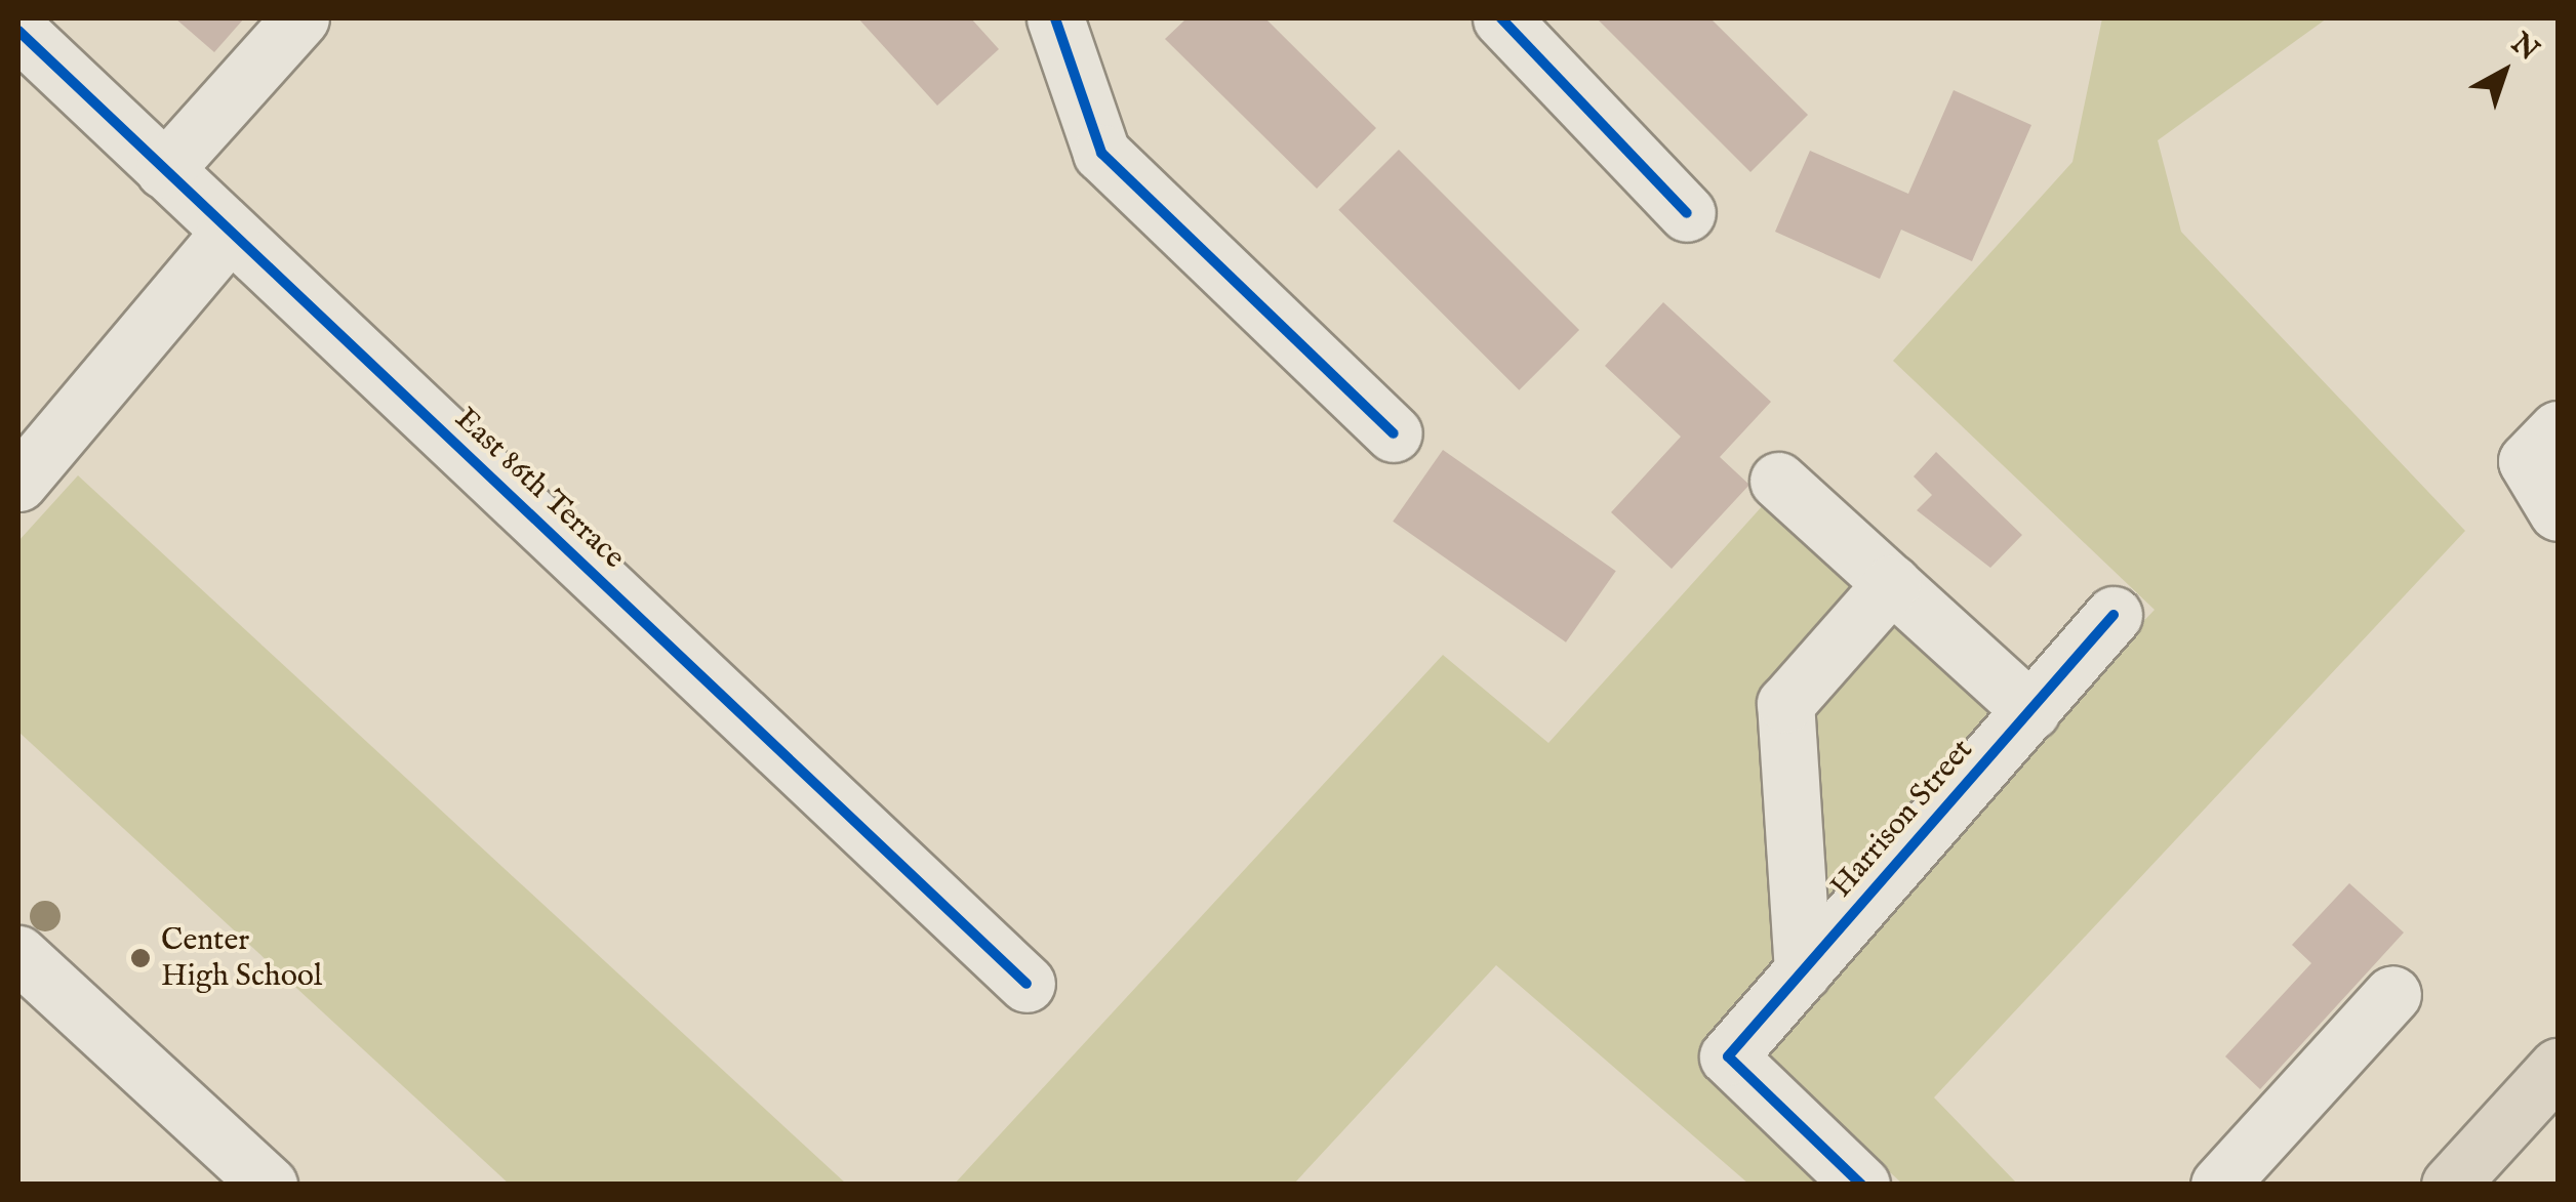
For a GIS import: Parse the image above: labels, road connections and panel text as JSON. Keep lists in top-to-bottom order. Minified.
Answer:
{"streets":{"street":["East 86th Terrace","Harrison Street"]},"places":["Center High School"],"north":"top right"}
